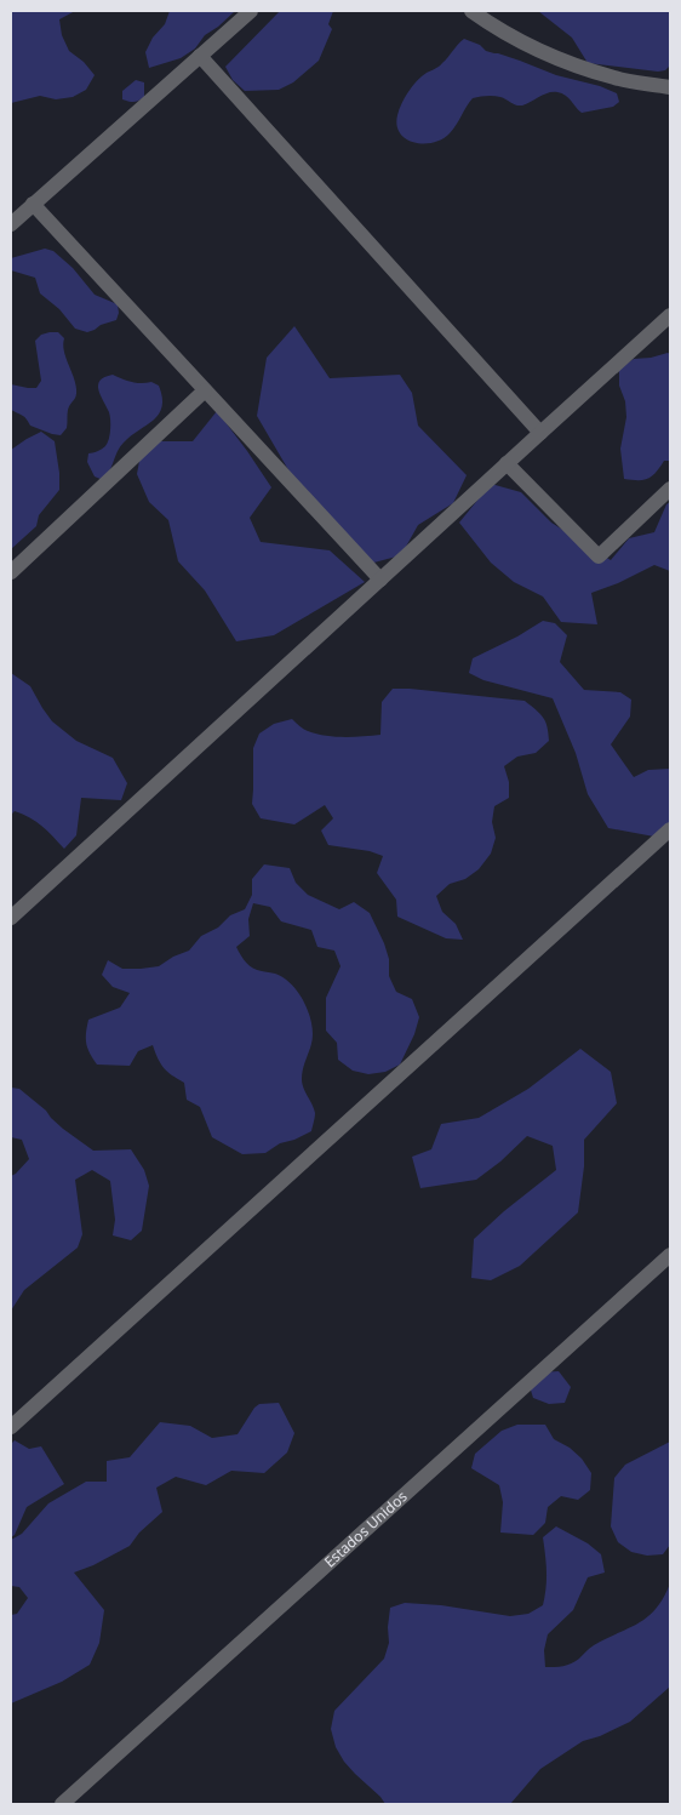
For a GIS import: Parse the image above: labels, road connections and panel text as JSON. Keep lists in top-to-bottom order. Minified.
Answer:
{"streets":{"street":["Estados Unidos"]}}
